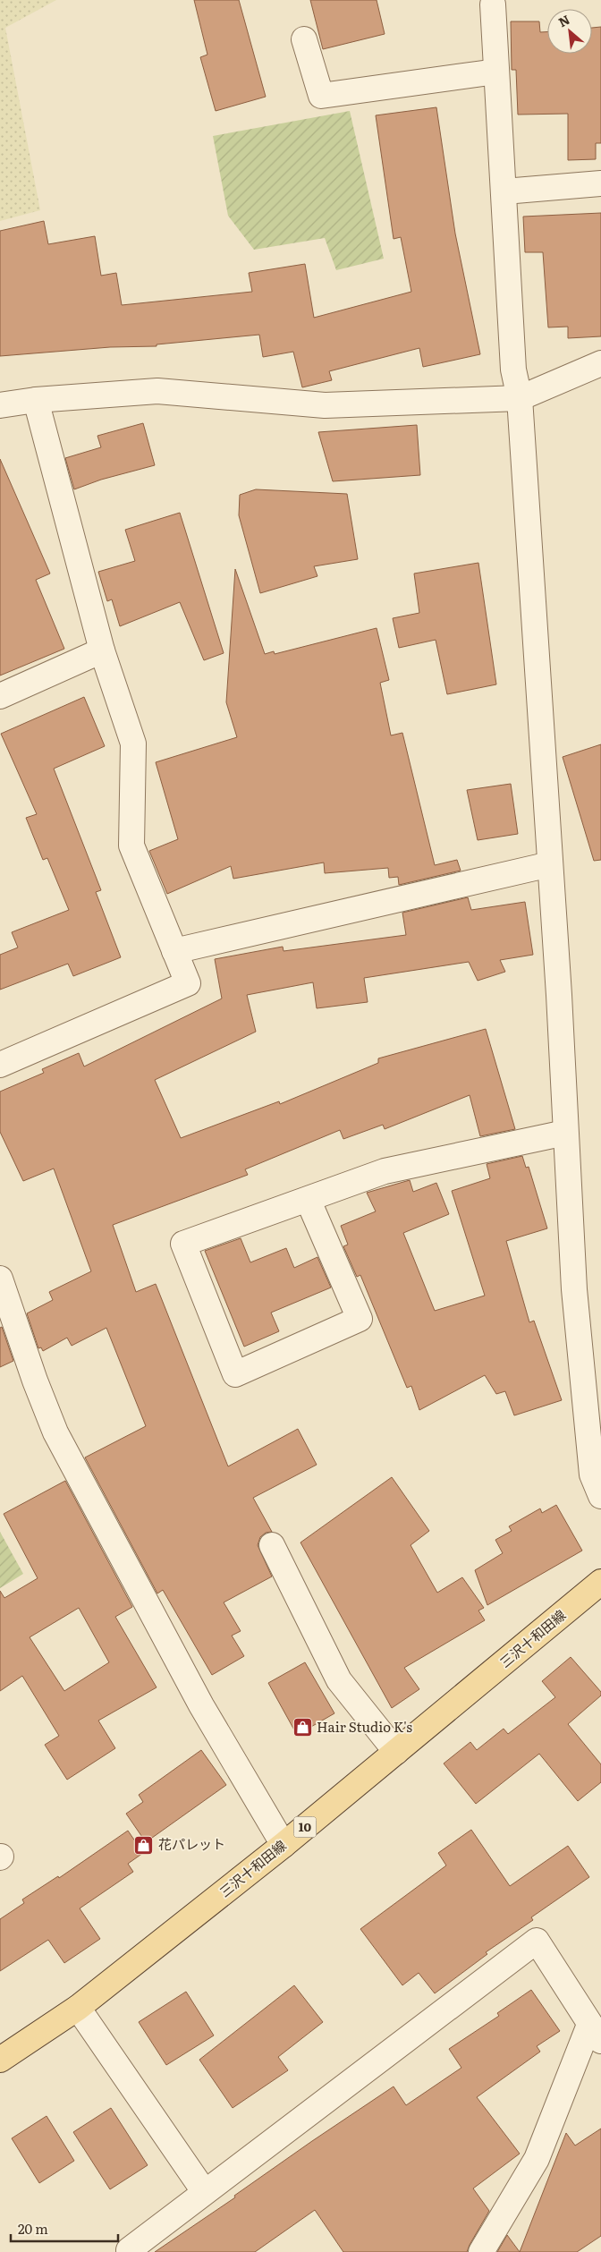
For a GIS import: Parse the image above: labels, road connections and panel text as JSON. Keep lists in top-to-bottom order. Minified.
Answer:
{"streets":{"main road":["三沢十和田線","10"]},"places":{"shop":["Hair Studio K's","花パレット"]},"scale_bar":"20 m","north":"top left"}
